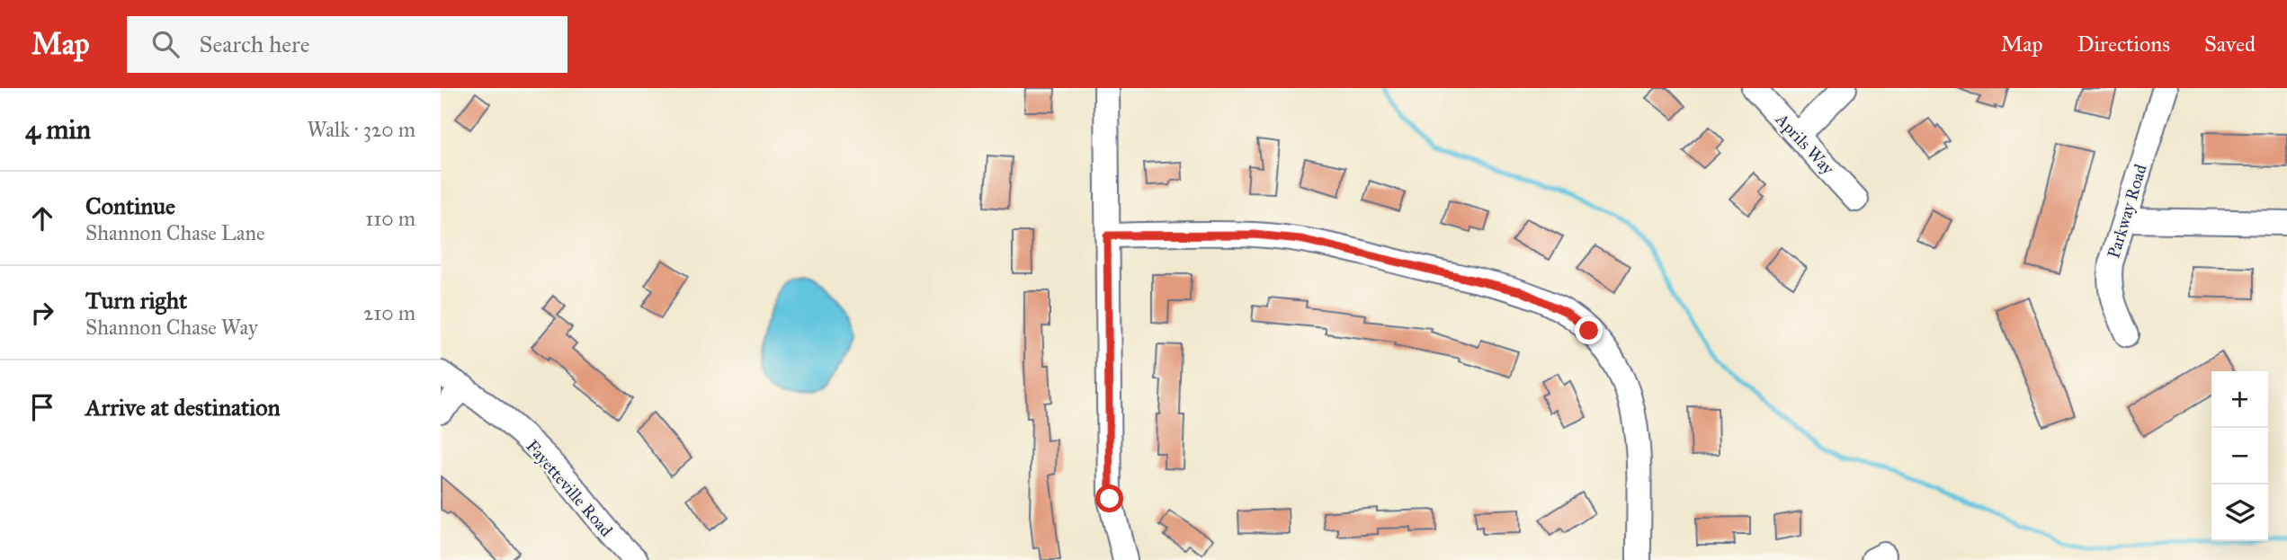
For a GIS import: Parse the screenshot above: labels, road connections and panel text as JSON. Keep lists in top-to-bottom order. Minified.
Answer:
{"streets":{"street":["Aprils Way","Parkway Road","Fayetteville Road"]},"page":{"header":"Map","search":"Search here","nav":["Map","Directions","Saved"],"heading":["4 min","Walk · 320 m"],"list":[["Continue","Shannon Chase Lane","110 m"],["Turn right","Shannon Chase Way","210 m"],"Arrive at destination"],"map_buttons":["+","−"]}}
